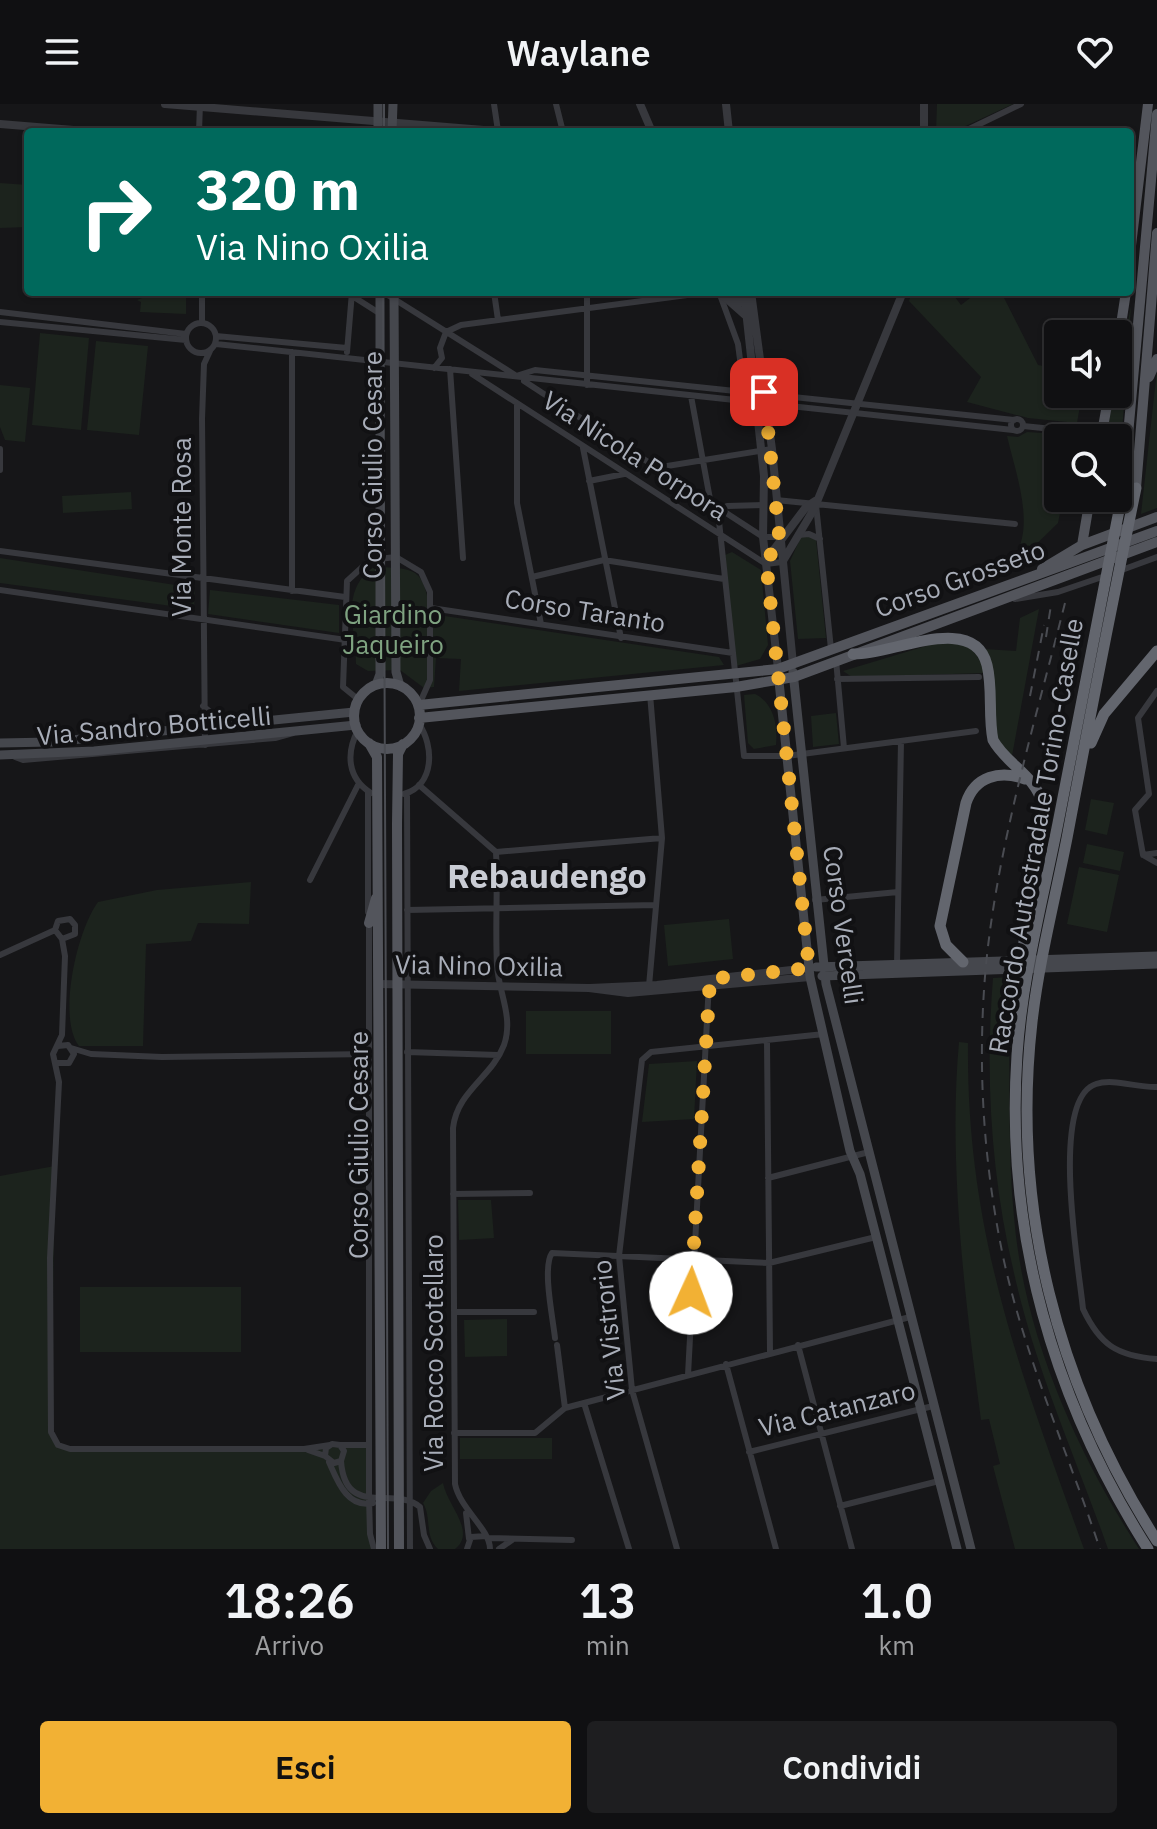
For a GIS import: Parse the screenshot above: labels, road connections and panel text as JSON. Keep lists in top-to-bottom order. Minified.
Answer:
{"streets":{"highway":["Raccordo Autostradale Torino-Caselle"],"main road":["Corso Giulio Cesare","Corso Grosseto","Via Sandro Botticelli","Corso Vercelli"],"street":["Via Nicola Porpora","Via Monte Rosa","Corso Taranto","Via Nino Oxilia","Via Vistrorio","Via Rocco Scotellaro","Via Catanzaro"]},"crossings":[["Via Nicola Porpora","Corso Giulio Cesare"],["Via Nicola Porpora","Via Monte Rosa"],["Via Nicola Porpora","Corso Vercelli"],["Corso Giulio Cesare","Via Sandro Botticelli"],["Corso Giulio Cesare","Via Nino Oxilia"],["Via Monte Rosa","Via Sandro Botticelli"],["Corso Grosseto","Corso Vercelli"],["Corso Vercelli","Via Nino Oxilia"],["Corso Vercelli","Via Catanzaro"],["Via Nino Oxilia","Via Rocco Scotellaro"]],"districts":["Rebaudengo"],"parks":["Giardino Jaqueiro"],"page":{"header":"Waylane","turn":["320 m","Via Nino Oxilia"],"eta":["18:26","Arrivo","13","min","1.0","km"],"buttons":["Esci","Condividi"]}}
